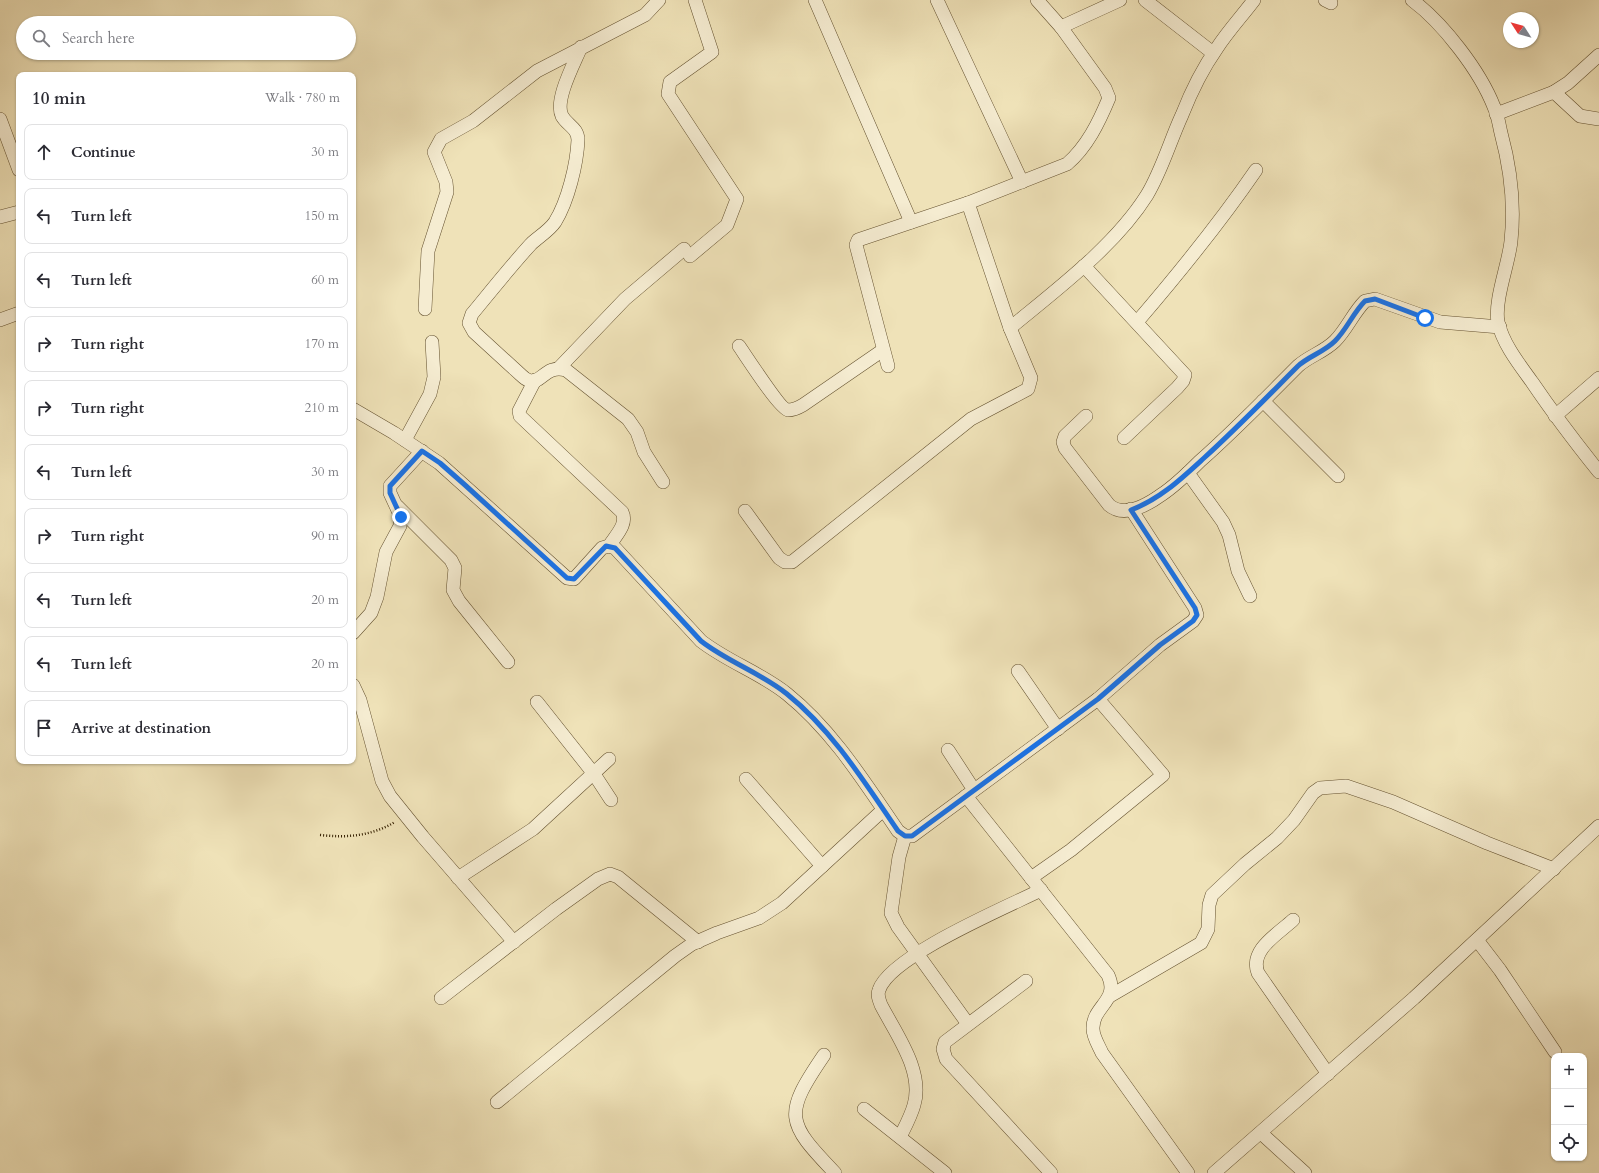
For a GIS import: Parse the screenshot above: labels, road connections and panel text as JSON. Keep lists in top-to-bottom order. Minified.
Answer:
{"north":"top left","page":{"search":"Search here","heading":["10 min","Walk · 780 m"],"list":[["Continue","30 m"],["Turn left","150 m"],["Turn left","60 m"],["Turn right","170 m"],["Turn right","210 m"],["Turn left","30 m"],["Turn right","90 m"],["Turn left","20 m"],["Turn left","20 m"],"Arrive at destination"],"map_buttons":["+","−"]}}
